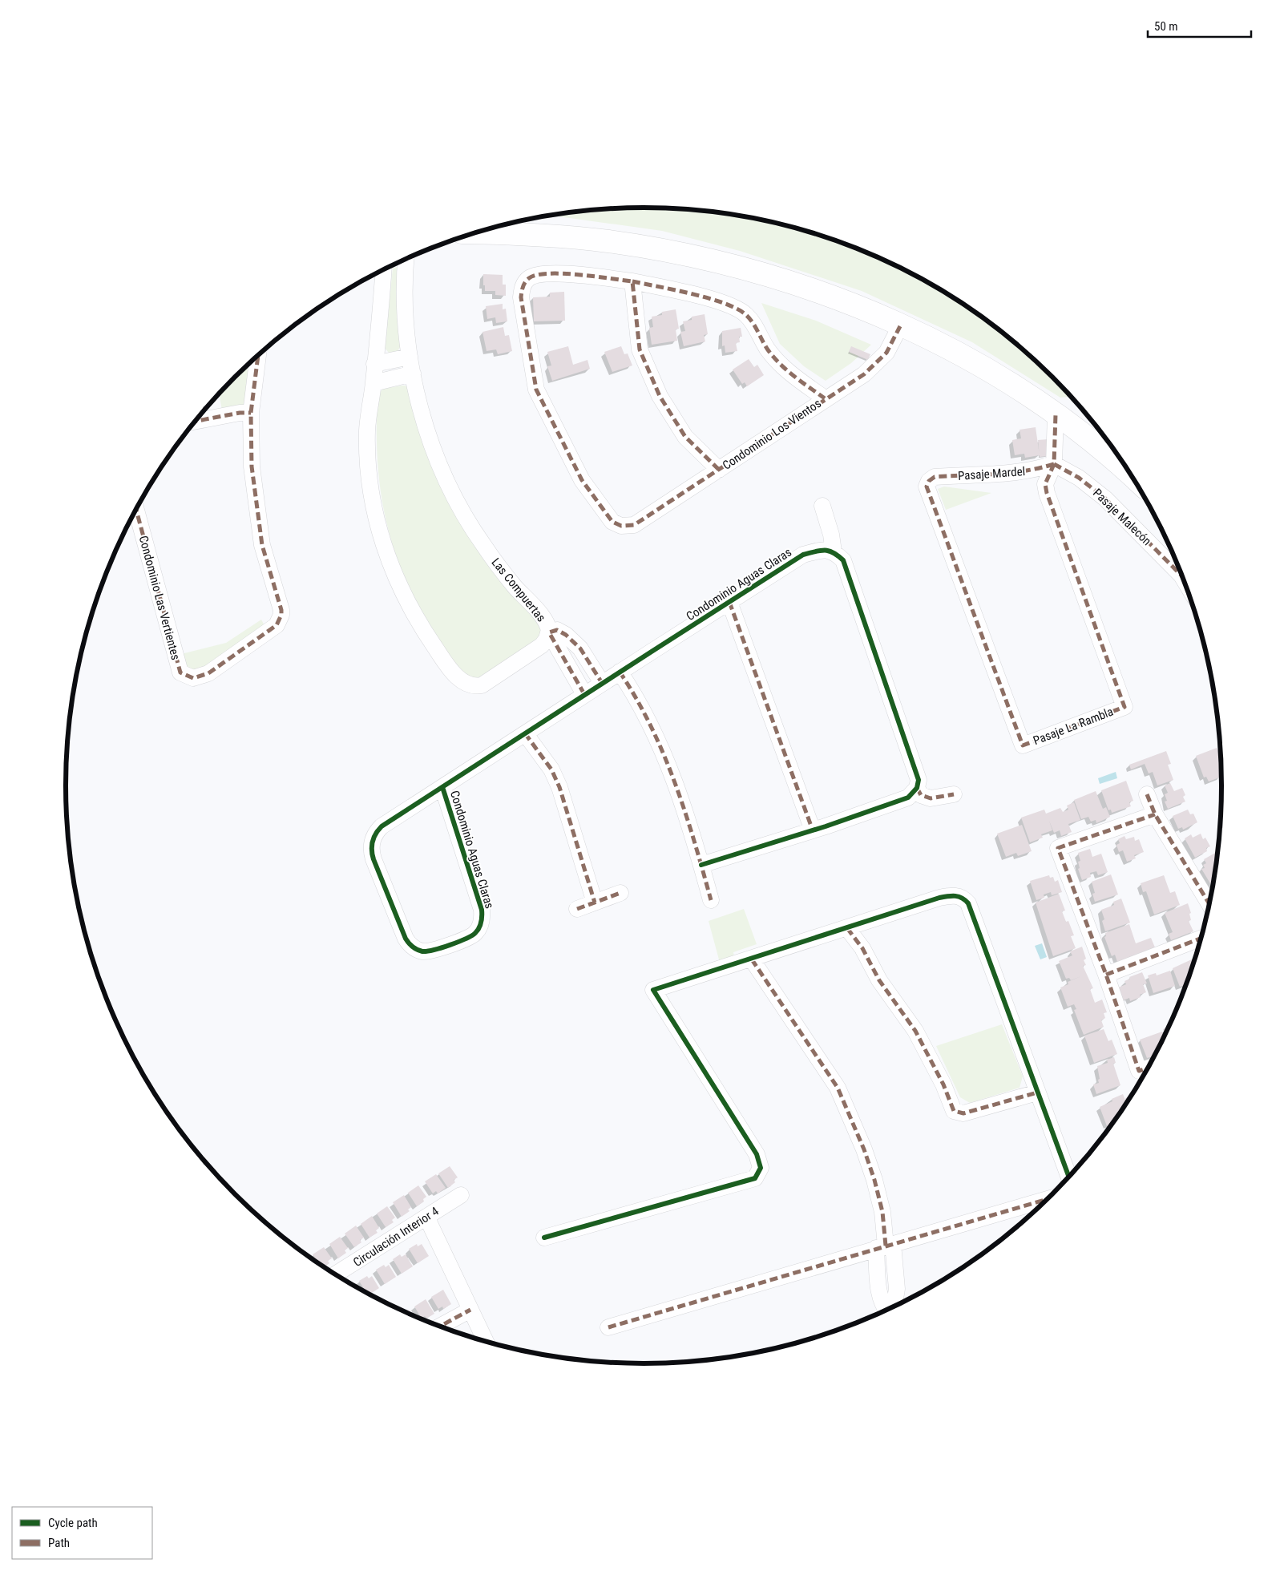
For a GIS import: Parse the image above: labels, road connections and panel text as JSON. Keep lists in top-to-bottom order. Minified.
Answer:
{"streets":{"street":["Condominio Los Vientos","Pasaje Mardel","Pasaje Malecón","Condominio Aguas Claras","Las Compuertas","Condominio Las Vertientes","Pasaje La Rambla","Circulación Interior 4"]},"crossings":[["Pasaje Mardel","Pasaje Malecón"],["Pasaje Mardel","Pasaje La Rambla"],["Pasaje Malecón","Pasaje La Rambla"]],"legend":["Cycle path","Path"],"scale_bar":"50 m"}
